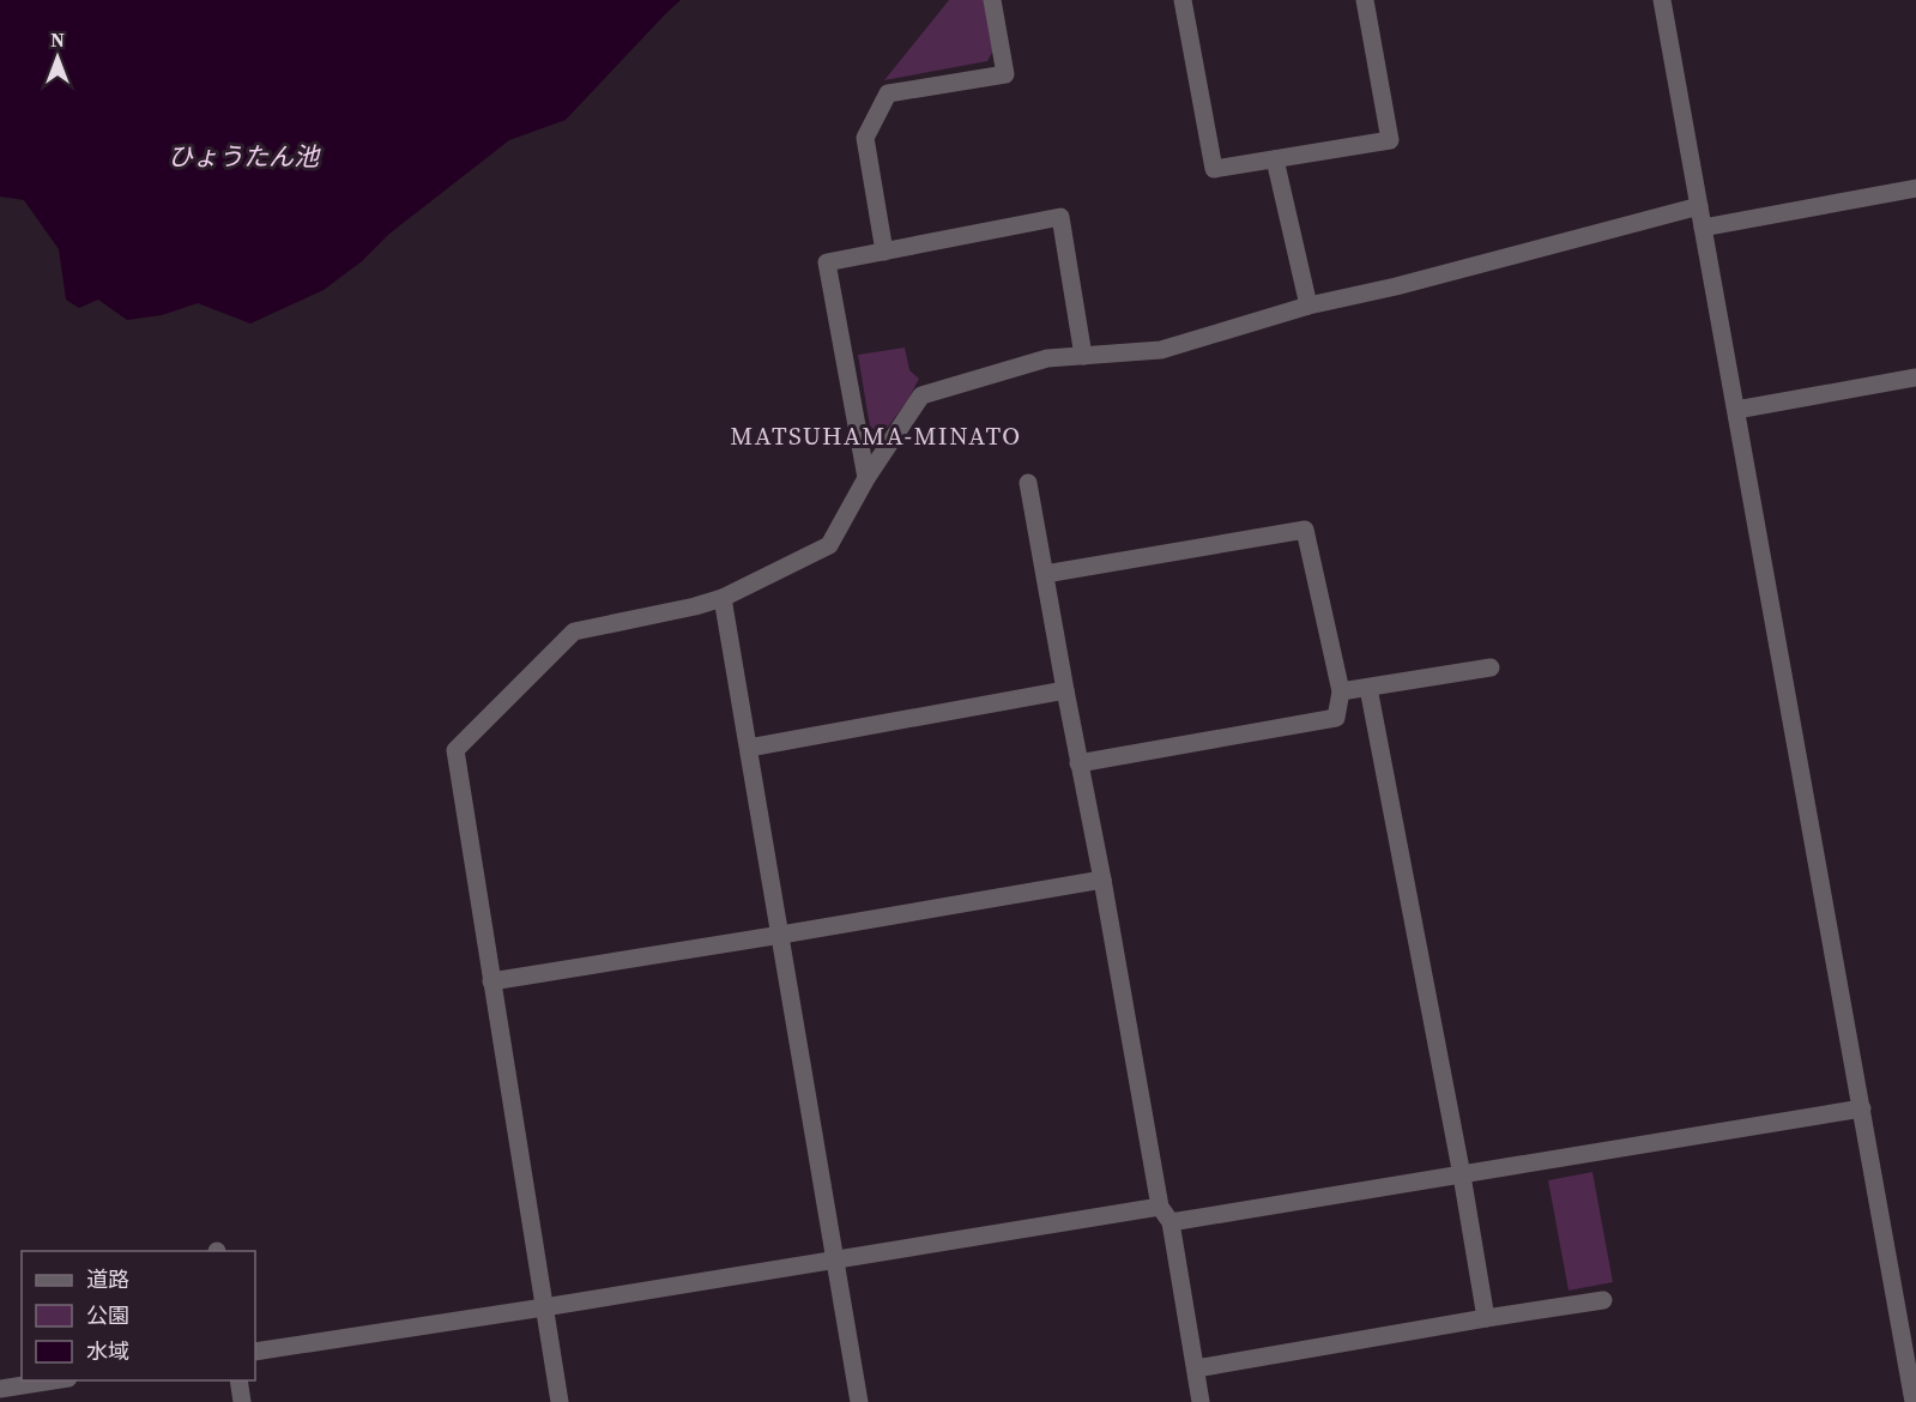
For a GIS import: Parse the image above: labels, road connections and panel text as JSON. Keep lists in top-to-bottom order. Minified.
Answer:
{"districts":["MATSUHAMA-MINATO"],"water":["ひょうたん池"],"legend":["道路","公園","水域"],"north":"top"}
